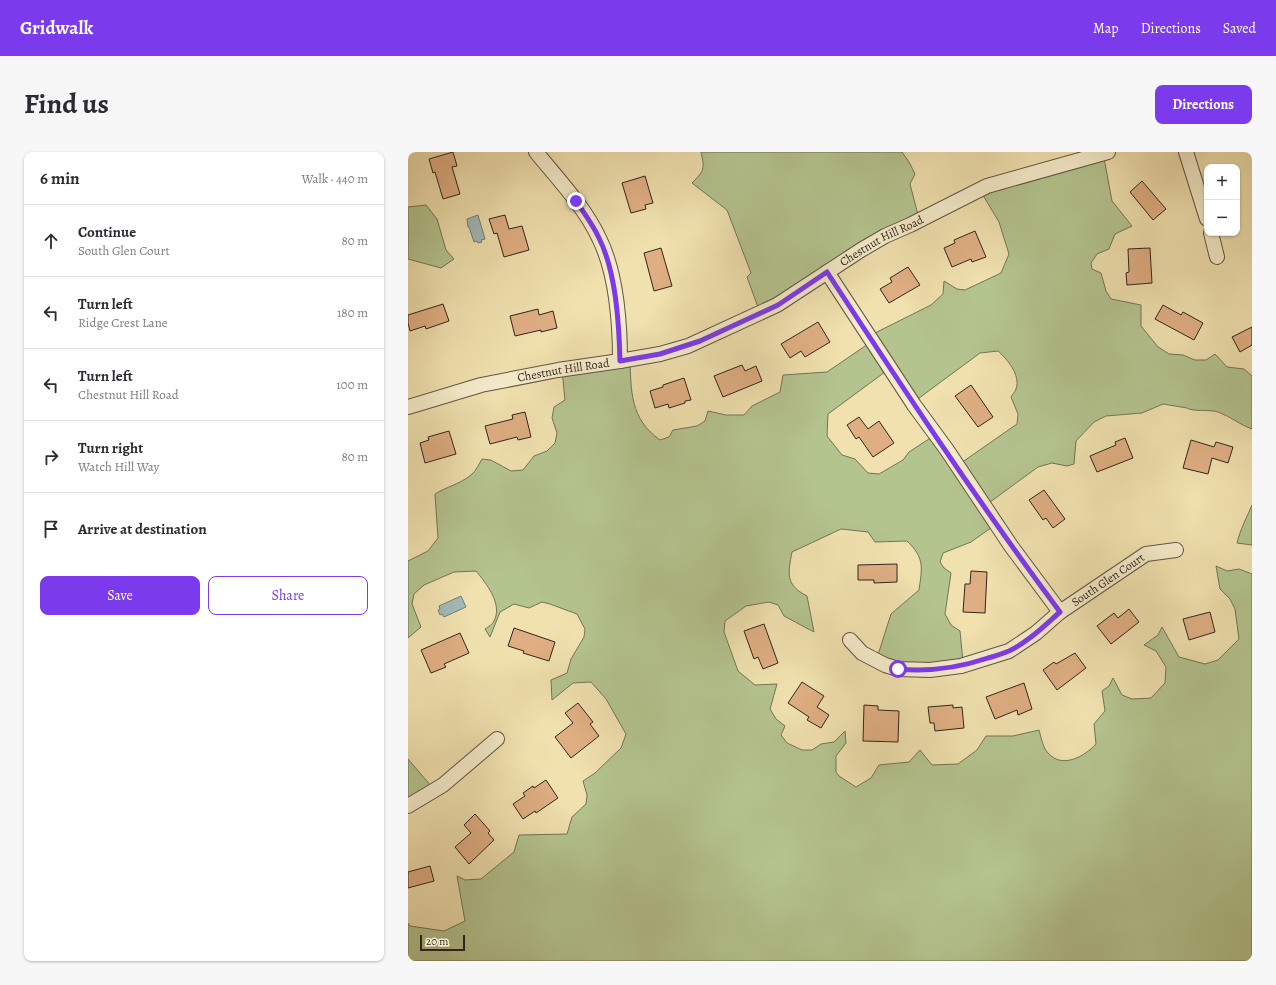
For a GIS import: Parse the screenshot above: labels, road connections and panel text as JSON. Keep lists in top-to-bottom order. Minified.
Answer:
{"streets":{"street":["Chestnut Hill Road","South Glen Court"]},"scale_bar":"20 m","page":{"header":"Gridwalk","nav":["Map","Directions","Saved"],"title":"Find us","buttons":["Directions",["Save","Share"]],"heading":["6 min","Walk · 440 m"],"map_buttons":["+","−"],"list":[["Continue","South Glen Court","80 m"],["Turn left","Ridge Crest Lane","180 m"],["Turn left","Chestnut Hill Road","100 m"],["Turn right","Watch Hill Way","80 m"],"Arrive at destination"],"scale":"20 m"}}
